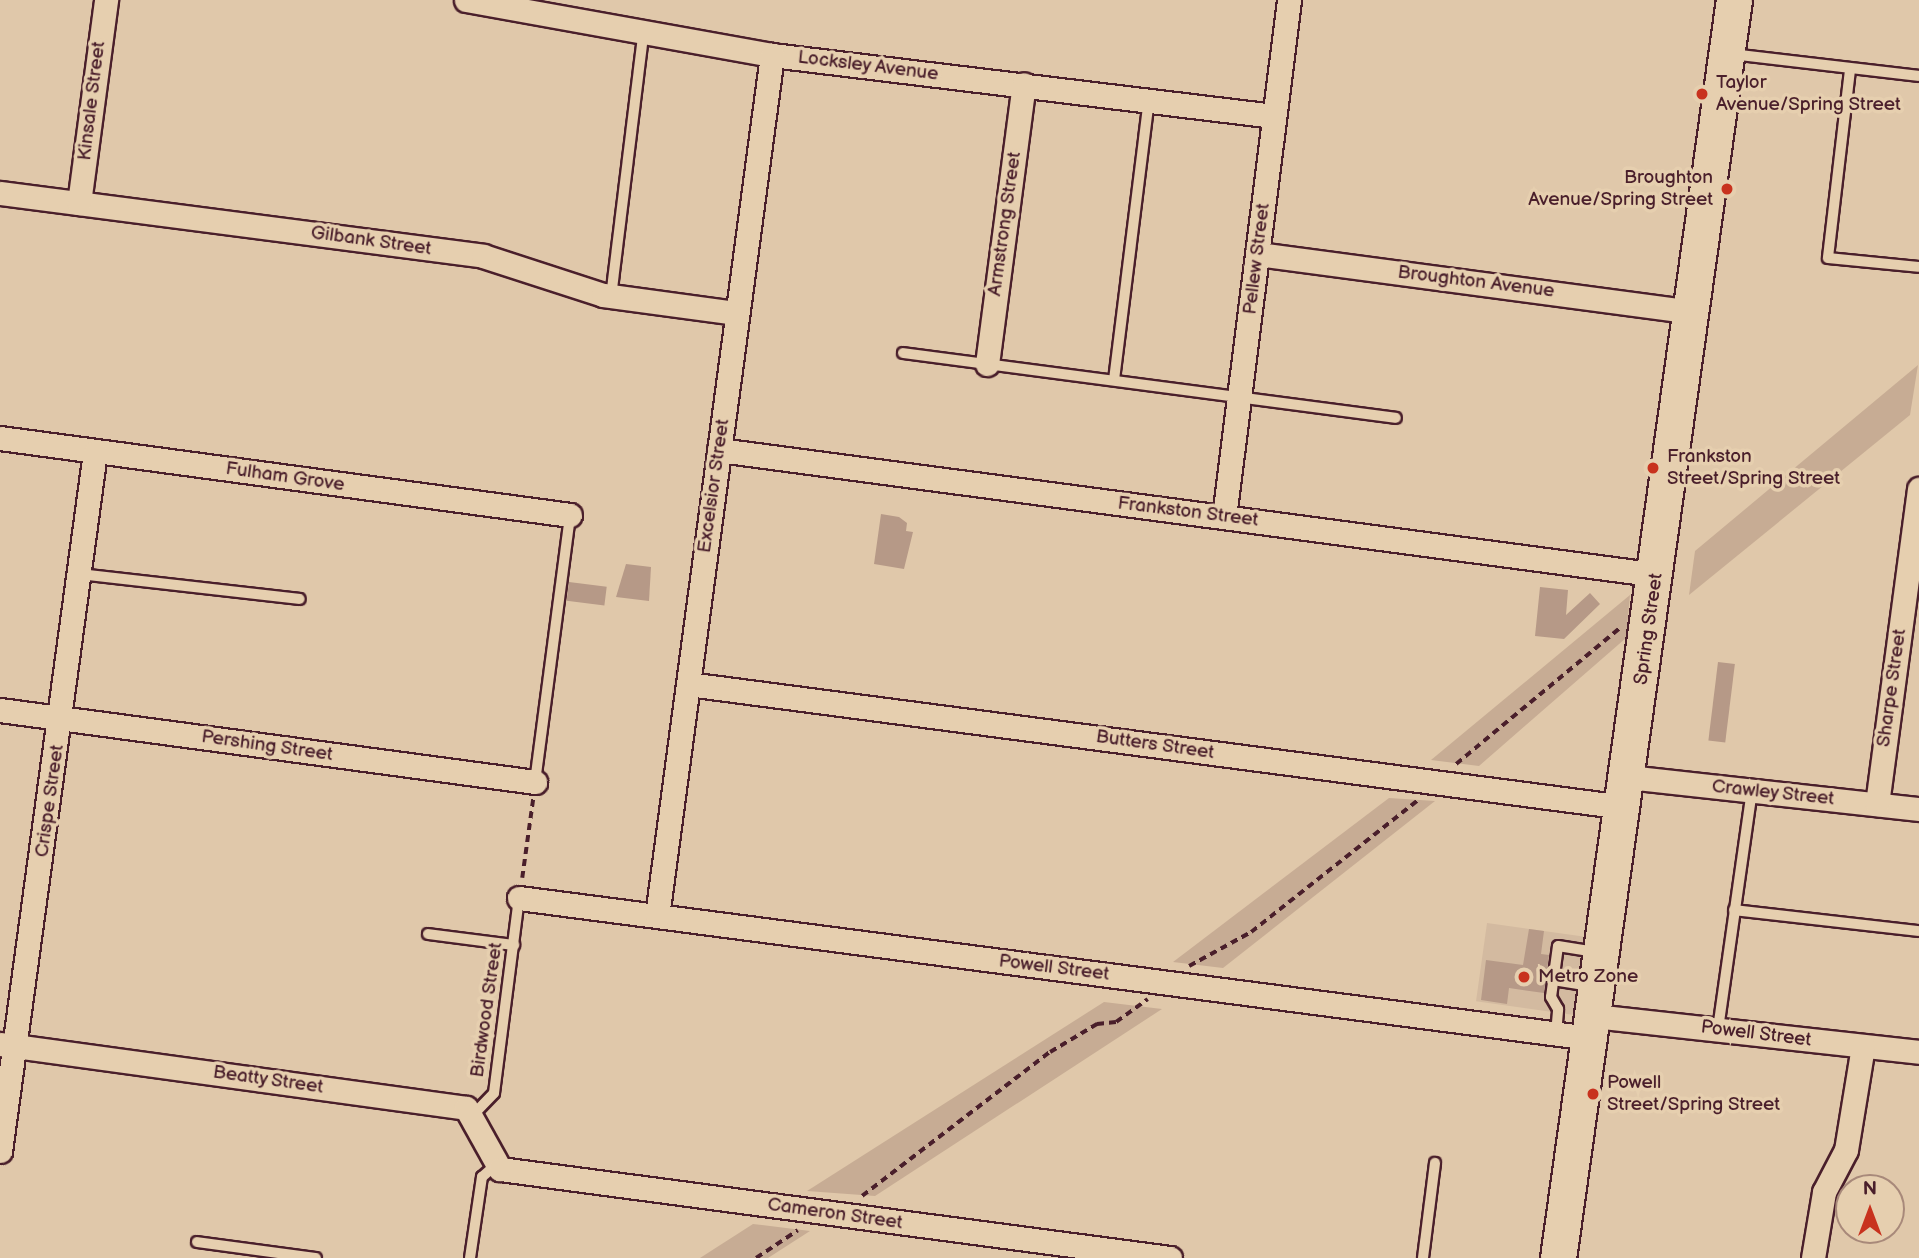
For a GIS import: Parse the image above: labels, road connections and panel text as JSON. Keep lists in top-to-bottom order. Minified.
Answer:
{"streets":{"main road":["Spring Street"],"street":["Locksley Avenue","Kinsale Street","Armstrong Street","Gilbank Street","Pellew Street","Broughton Avenue","Fulham Grove","Excelsior Street","Frankston Street","Sharpe Street","Butters Street","Pershing Street","Crawley Street","Crispe Street","Powell Street","Beatty Street","Cameron Street"],"lane":["Birdwood Street"]},"crossings":[["Locksley Avenue","Armstrong Street"],["Locksley Avenue","Pellew Street"],["Locksley Avenue","Excelsior Street"],["Kinsale Street","Gilbank Street"],["Gilbank Street","Excelsior Street"],["Pellew Street","Broughton Avenue"],["Pellew Street","Frankston Street"],["Broughton Avenue","Spring Street"],["Fulham Grove","Crispe Street"],["Excelsior Street","Frankston Street"],["Excelsior Street","Butters Street"],["Excelsior Street","Powell Street"],["Frankston Street","Spring Street"],["Spring Street","Butters Street"],["Spring Street","Crawley Street"],["Spring Street","Powell Street"],["Sharpe Street","Crawley Street"],["Butters Street","Crawley Street"],["Pershing Street","Crispe Street"],["Crispe Street","Beatty Street"],["Powell Street","Birdwood Street"],["Birdwood Street","Beatty Street"]],"places":["Taylor Avenue/Spring Street","Broughton Avenue/Spring Street","Frankston Street/Spring Street","Metro Zone","Powell Street/Spring Street"],"north":"top"}
